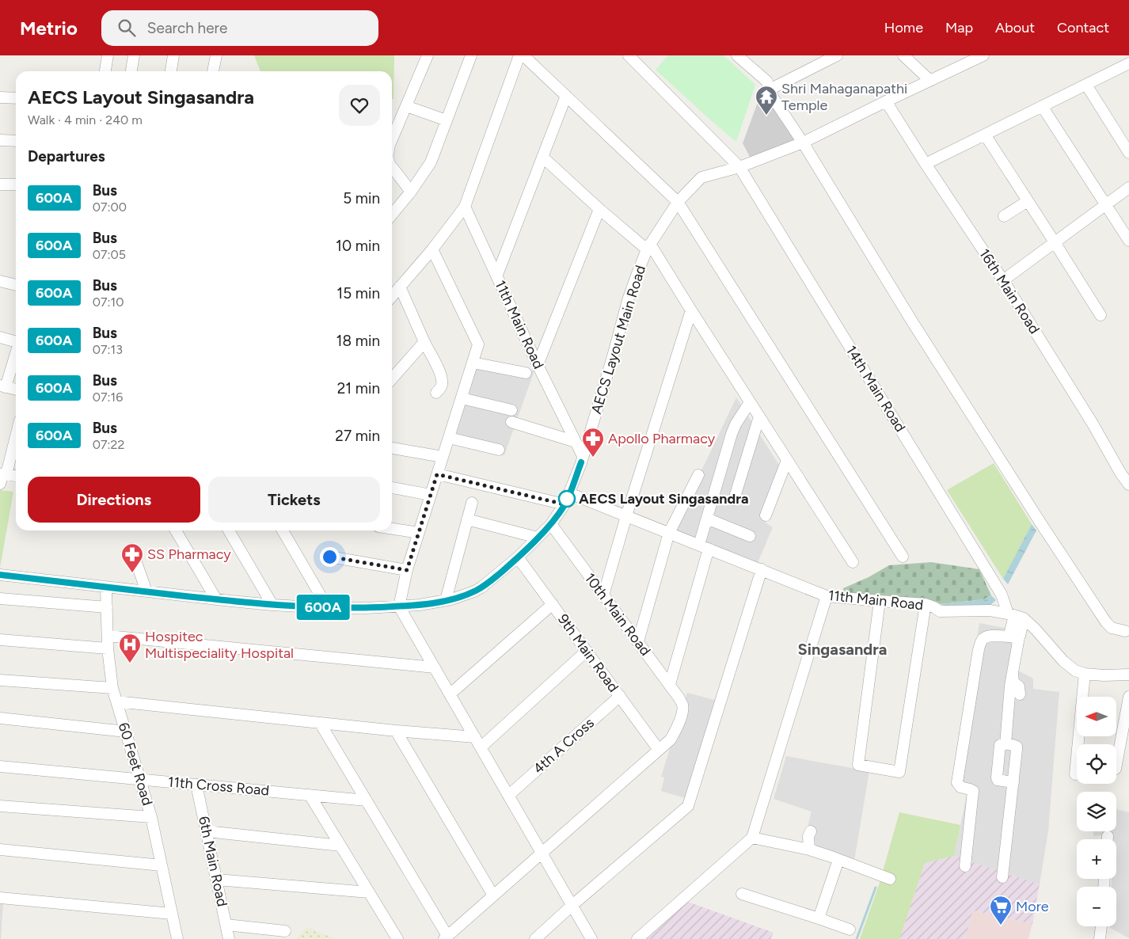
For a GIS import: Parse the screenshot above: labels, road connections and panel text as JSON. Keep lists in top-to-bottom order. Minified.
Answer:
{"streets":{"street":["16th Main Road","11th Main Road","AECS Layout Main Road","14th Main Road","10th Main Road","9th Main Road","4th A Cross","60 Feet Road","11th Cross Road","6th Main Road"]},"crossings":[["16th Main Road","AECS Layout Main Road"],["11th Main Road","AECS Layout Main Road"],["11th Main Road","14th Main Road"],["AECS Layout Main Road","14th Main Road"],["AECS Layout Main Road","10th Main Road"],["AECS Layout Main Road","9th Main Road"],["AECS Layout Main Road","60 Feet Road"],["10th Main Road","9th Main Road"],["9th Main Road","4th A Cross"],["60 Feet Road","11th Cross Road"],["11th Cross Road","6th Main Road"]],"districts":["Singasandra"],"places":{"temple":["Shri Mahaganapathi Temple"],"pharmacy":["Apollo Pharmacy","SS Pharmacy"],"other":["AECS Layout Singasandra"],"hospital":["Hospitec Multispeciality Hospital"],"supermarket":["More"]},"lines":["bus line 600A"],"north":"left","page":{"header":"Metrio","search":"Search here","nav":["Home","Map","About","Contact"],"on_map":"600A","heading":[["AECS Layout Singasandra","Walk · 4 min · 240 m"],"Departures"],"list":[{"mark":"600A","name":"Bus","note":"07:00","value":"5 min"},{"mark":"600A","name":"Bus","note":"07:05","value":"10 min"},{"mark":"600A","name":"Bus","note":"07:10","value":"15 min"},{"mark":"600A","name":"Bus","note":"07:13","value":"18 min"},{"mark":"600A","name":"Bus","note":"07:16","value":"21 min"},{"mark":"600A","name":"Bus","note":"07:22","value":"27 min"}],"buttons":["Directions","Tickets"],"map_buttons":["+","−"]}}
